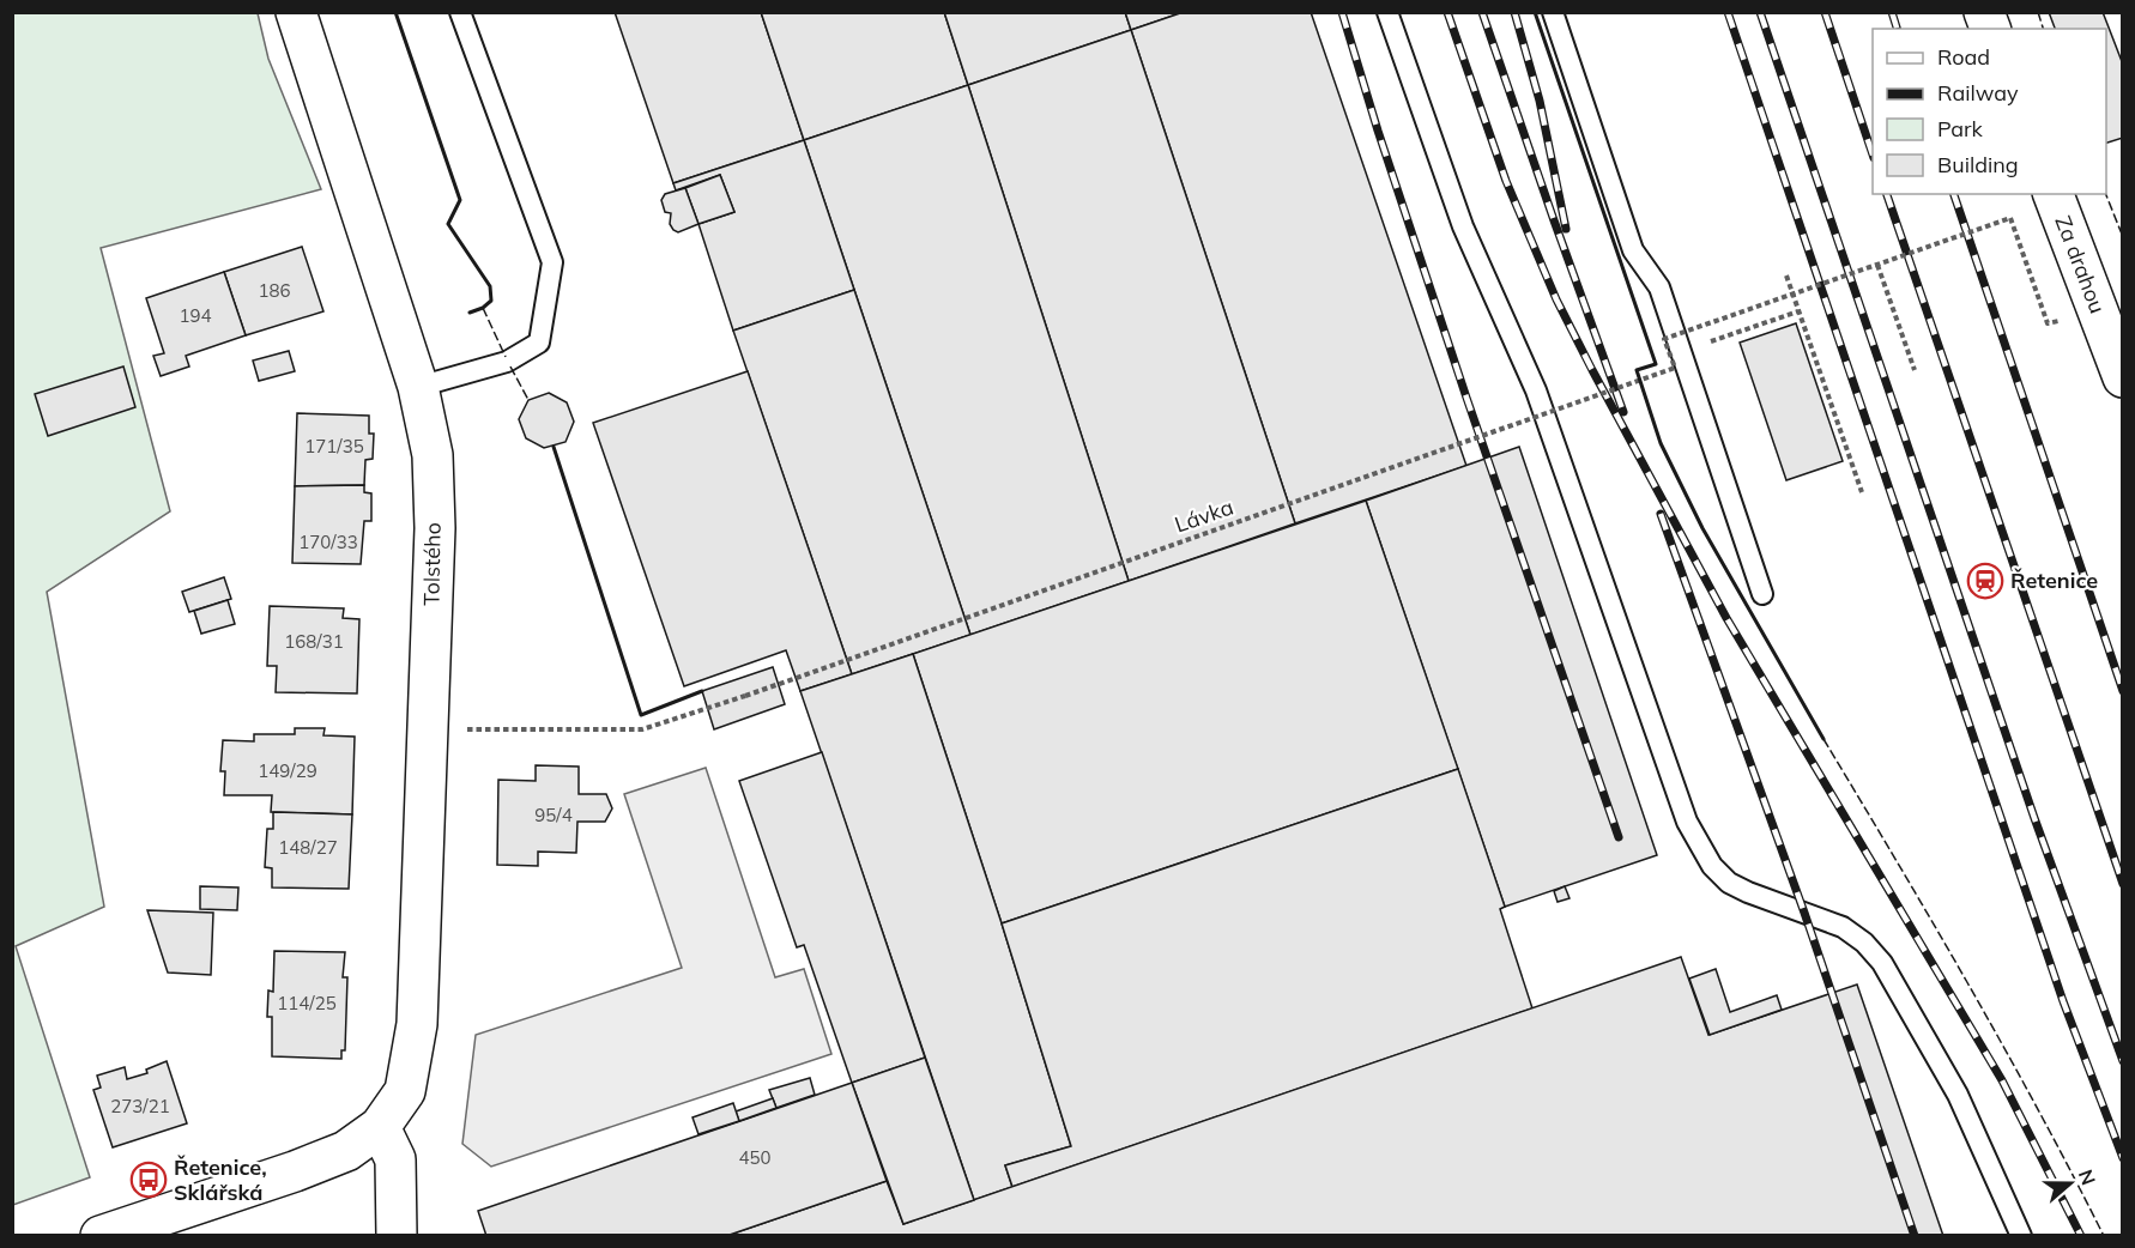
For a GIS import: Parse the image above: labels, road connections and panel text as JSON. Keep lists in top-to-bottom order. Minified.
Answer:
{"streets":{"street":["Za drahou","Tolstého"],"path":["Lávka"]},"crossings":[["Lávka","Tolstého"]],"places":{"station":["Řetenice"],"bus stop":["Řetenice, Sklářská"]},"house_numbers":["186","194","171/35","170/33","168/31","149/29","95/4","148/27","114/25","273/21","450"],"legend":["Road","Railway","Park","Building"],"north":"right"}
